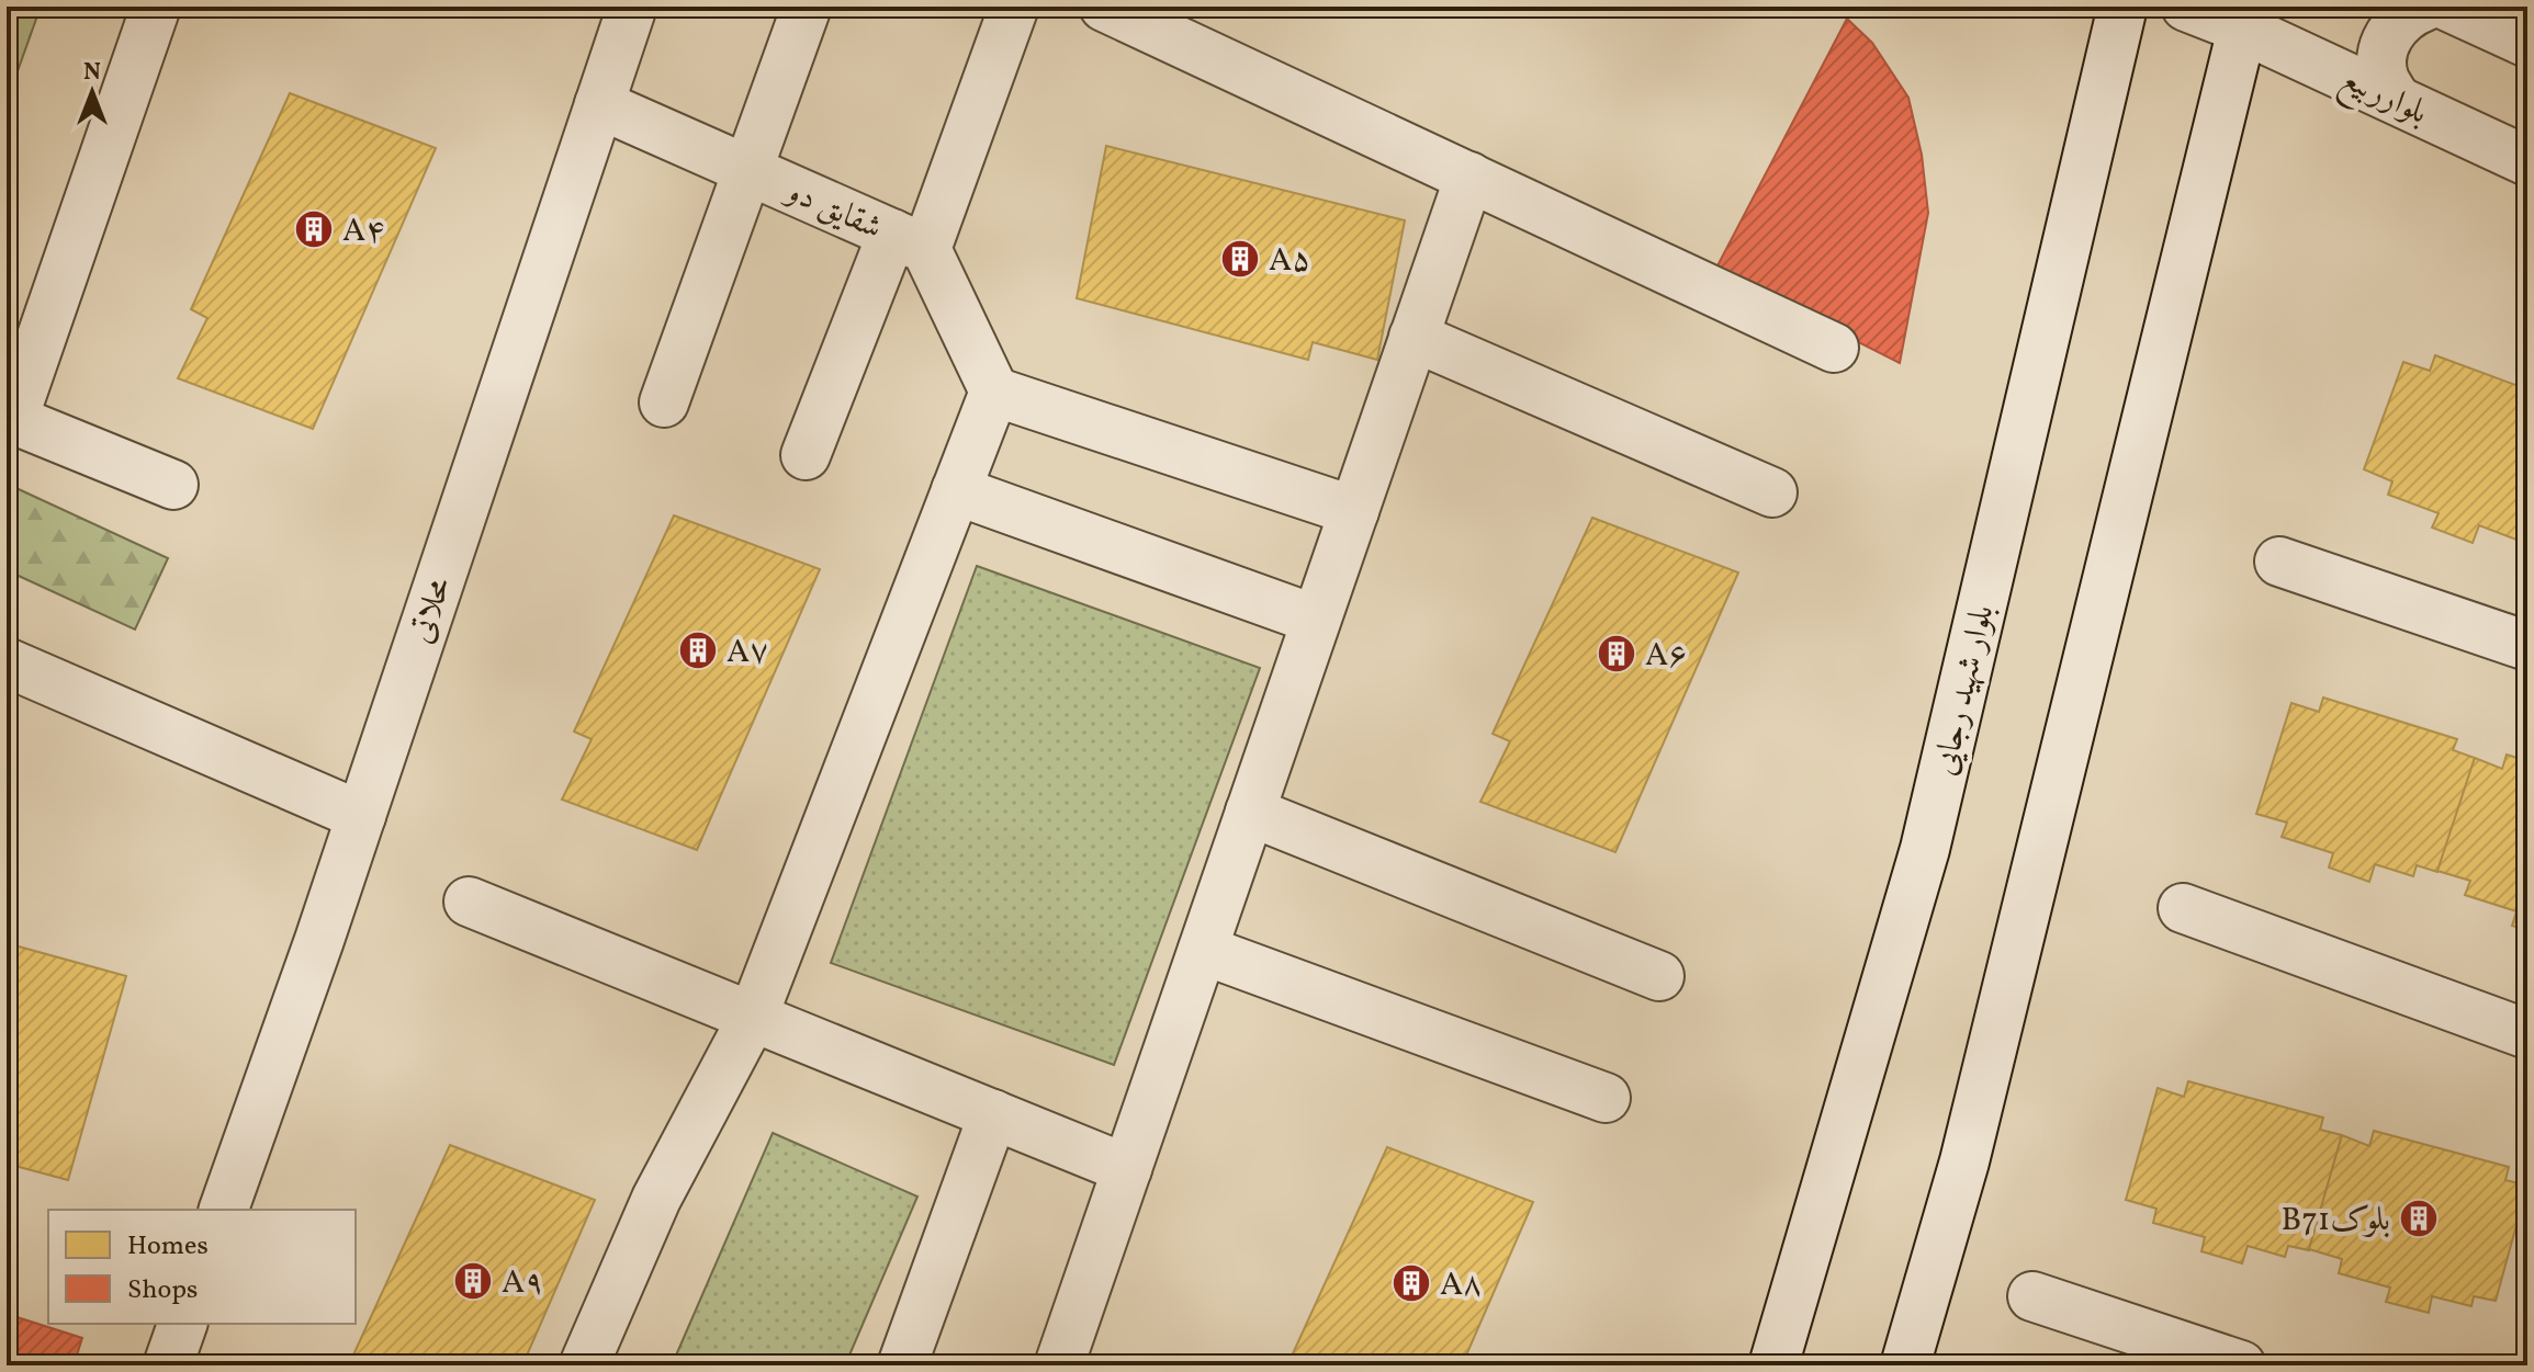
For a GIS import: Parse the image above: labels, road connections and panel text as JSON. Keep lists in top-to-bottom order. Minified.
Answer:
{"streets":{"street":["بلوارربیع","شقایق دو","محلاتی","بلوار شهید رجایی"]},"crossings":[["شقایق دو","محلاتی"]],"places":{"building":["A۴","A۵","A۷","A۶","B71بلوک","A۹","A۸"]},"legend":["Homes","Shops"],"north":"top"}
